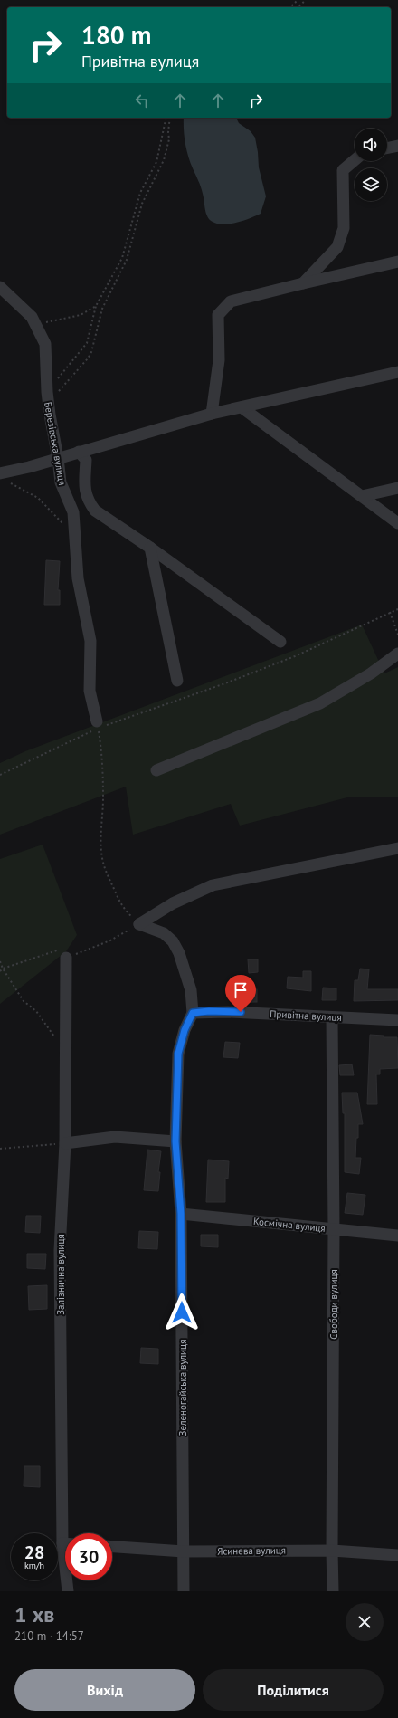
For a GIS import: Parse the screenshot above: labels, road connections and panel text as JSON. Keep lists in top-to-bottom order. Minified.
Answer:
{"streets":{"street":["Березівська вулиця","Привітна вулиця","Космічна вулиця","Залізнична вулиця","Свободи вулиця","Зеленогайська вулиця","Ясинева вулиця"]},"crossings":[["Привітна вулиця","Свободи вулиця"],["Привітна вулиця","Зеленогайська вулиця"],["Космічна вулиця","Свободи вулиця"],["Космічна вулиця","Зеленогайська вулиця"],["Свободи вулиця","Ясинева вулиця"],["Зеленогайська вулиця","Ясинева вулиця"]],"page":{"turn":["180 m","Привітна вулиця"],"speed":"28 km/h","limit":"30","heading":["1 хв","210 m · 14:57"],"buttons":["Вихід","Поділитися"]}}
